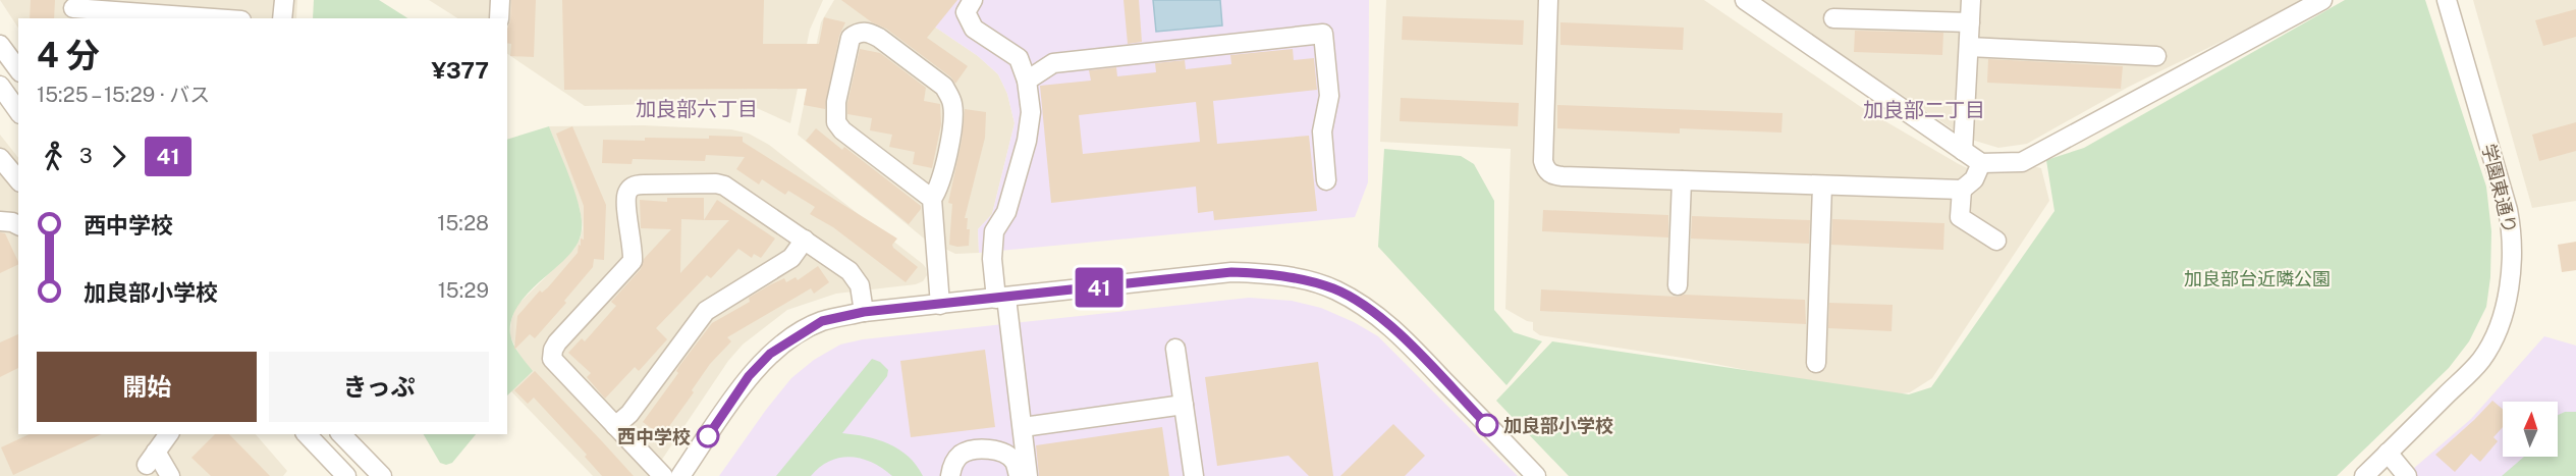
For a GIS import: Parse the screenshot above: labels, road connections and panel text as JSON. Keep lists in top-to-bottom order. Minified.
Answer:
{"streets":{"street":["学園東通り"]},"districts":["加良部六丁目","加良部二丁目"],"parks":["加良部台近隣公園"],"places":["加良部小学校","西中学校"],"lines":["bus line 41"],"north":"top","page":{"on_map":"41","heading":["4 分","15:25 – 15:29 · バス","¥377"],"legs":["3","41"],"list":[{"name":"西中学校","value":"15:28"},{"name":"加良部小学校","value":"15:29"}],"buttons":["開始","きっぷ"]}}
